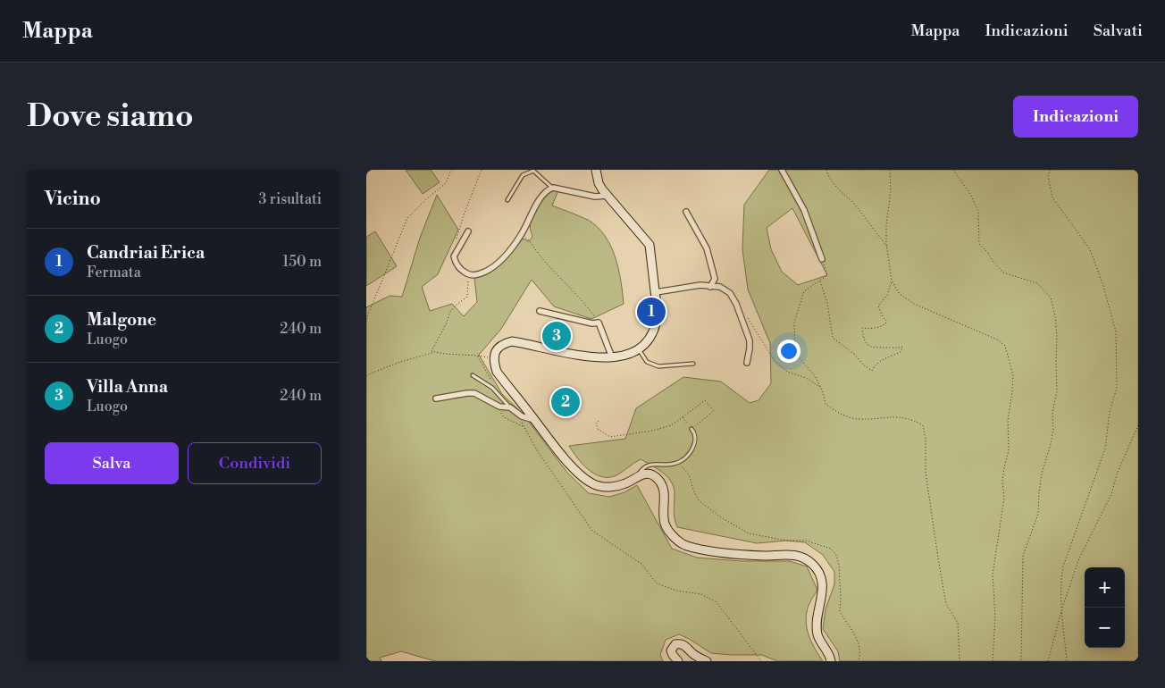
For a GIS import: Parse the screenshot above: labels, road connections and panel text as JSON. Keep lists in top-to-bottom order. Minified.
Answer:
{"page":{"header":"Mappa","nav":["Mappa","Indicazioni","Salvati"],"buttons":["Indicazioni",["Salva","Condividi"]],"title":"Dove siamo","heading":["Vicino","3 risultati"],"list":[{"mark":"1","name":"Candriai Erica","note":"Fermata","value":"150 m"},{"mark":"2","name":"Malgone","note":"Luogo","value":"240 m"},{"mark":"3","name":"Villa Anna","note":"Luogo","value":"240 m"}],"pins":["1","3","2"],"map_buttons":["+","−"]}}
